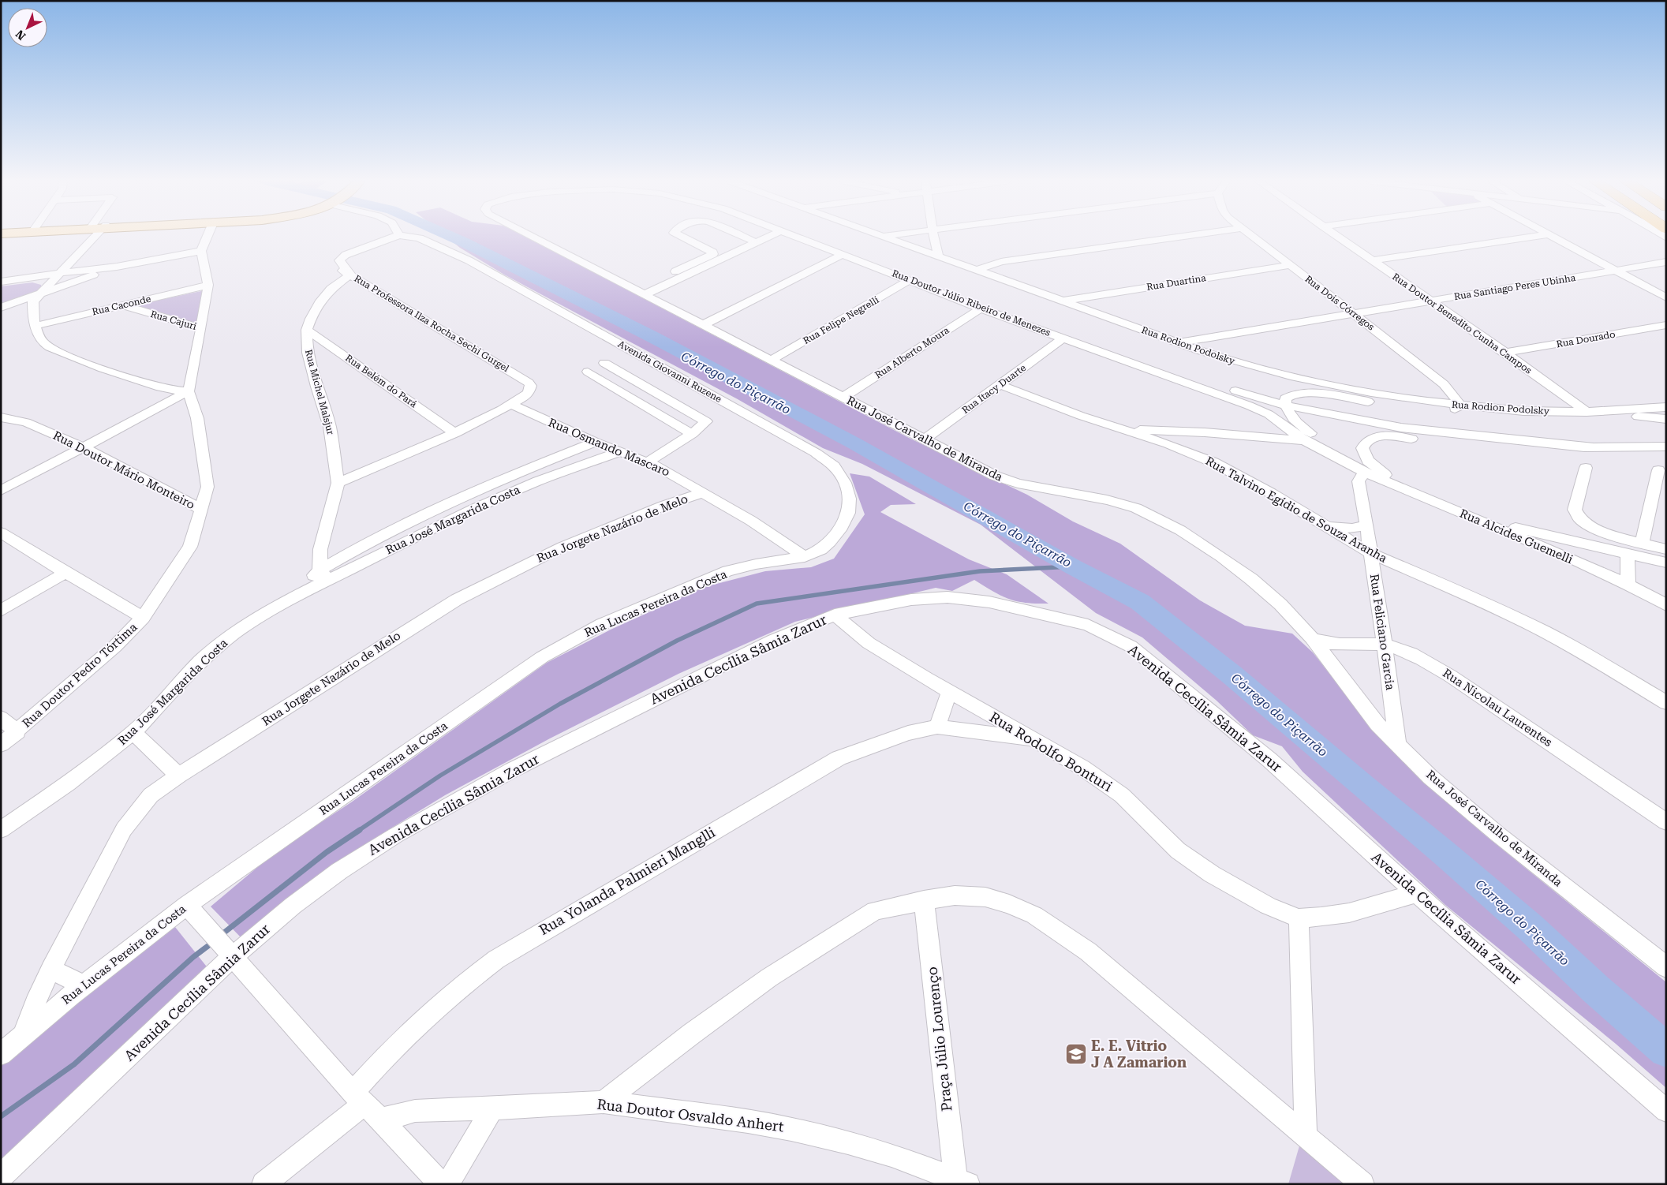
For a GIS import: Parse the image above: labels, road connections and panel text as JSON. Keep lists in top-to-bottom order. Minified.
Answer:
{"streets":{"street":["Rua Duartina","Rua Santiago Peres Ubinha","Rua Doutor Júlio Ribeiro de Menezes","Rua Dois Córregos","Rua Caconde","Rua Cajuri","Rua Felipe Negrelli","Rua Professora Ilza Rocha Sechi Gurgel","Rua Doutor Benedito Cunha Campos","Rua Dourado","Rua Rodion Podolsky","Rua Alberto Moura","Avenida Giovanni Ruzene","Rua Belém do Pará","Rua Itacy Duarte","Rua Michel Malsjur","Rua José Carvalho de Miranda","Rua Osmando Mascaro","Rua Doutor Mário Monteiro","Rua Talvino Egídio de Souza Aranha","Rua José Margarida Costa","Rua Jorgete Nazário de Melo","Rua Alcides Guemelli","Rua Lucas Pereira da Costa","Rua Feliciano Garcia","Avenida Cecília Sâmia Zarur","Rua Doutor Pedro Tórtima","Rua Nicolau Laurentes","Rua Rodolfo Bonturi","Rua Yolanda Palmieri Manglli","Praça Júlio Lourenço","Rua Doutor Osvaldo Anhert"]},"crossings":[["Rua Duartina","Rua Dois Córregos"],["Rua Duartina","Rua Rodion Podolsky"],["Rua Santiago Peres Ubinha","Rua Dois Córregos"],["Rua Santiago Peres Ubinha","Rua Doutor Benedito Cunha Campos"],["Rua Santiago Peres Ubinha","Rua Rodion Podolsky"],["Rua Doutor Júlio Ribeiro de Menezes","Rua Felipe Negrelli"],["Rua Doutor Júlio Ribeiro de Menezes","Rua Alberto Moura"],["Rua Doutor Júlio Ribeiro de Menezes","Rua Itacy Duarte"],["Rua Doutor Júlio Ribeiro de Menezes","Rua Alcides Guemelli"],["Rua Doutor Júlio Ribeiro de Menezes","Rua Feliciano Garcia"],["Rua Dois Córregos","Rua Rodion Podolsky"],["Rua Caconde","Rua Cajuri"],["Rua Caconde","Rua Doutor Pedro Tórtima"],["Rua Cajuri","Rua Doutor Pedro Tórtima"],["Rua Felipe Negrelli","Rua José Carvalho de Miranda"],["Rua Professora Ilza Rocha Sechi Gurgel","Rua Michel Malsjur"],["Rua Doutor Benedito Cunha Campos","Rua Dourado"],["Rua Doutor Benedito Cunha Campos","Rua Rodion Podolsky"],["Rua Alberto Moura","Rua José Carvalho de Miranda"],["Avenida Giovanni Ruzene","Rua Osmando Mascaro"],["Avenida Giovanni Ruzene","Rua Lucas Pereira da Costa"],["Rua Belém do Pará","Rua Michel Malsjur"],["Rua Itacy Duarte","Rua José Carvalho de Miranda"],["Rua Itacy Duarte","Rua Talvino Egídio de Souza Aranha"],["Rua Michel Malsjur","Rua José Margarida Costa"],["Rua José Carvalho de Miranda","Rua Feliciano Garcia"],["Rua José Carvalho de Miranda","Rua Nicolau Laurentes"],["Rua Osmando Mascaro","Rua José Margarida Costa"],["Rua Osmando Mascaro","Rua Jorgete Nazário de Melo"],["Rua Osmando Mascaro","Rua Lucas Pereira da Costa"],["Rua Doutor Mário Monteiro","Rua Doutor Pedro Tórtima"],["Rua Talvino Egídio de Souza Aranha","Rua Feliciano Garcia"],["Rua Jorgete Nazário de Melo","Rua Lucas Pereira da Costa"],["Rua Alcides Guemelli","Rua Feliciano Garcia"],["Rua Feliciano Garcia","Rua Nicolau Laurentes"],["Avenida Cecília Sâmia Zarur","Rua Rodolfo Bonturi"],["Rua Rodolfo Bonturi","Rua Yolanda Palmieri Manglli"],["Praça Júlio Lourenço","Rua Doutor Osvaldo Anhert"]],"water":["Córrego do Piçarrão"],"places":{"school or university":["E. E. Vitrio J A Zamarion"]},"north":"bottom left"}
